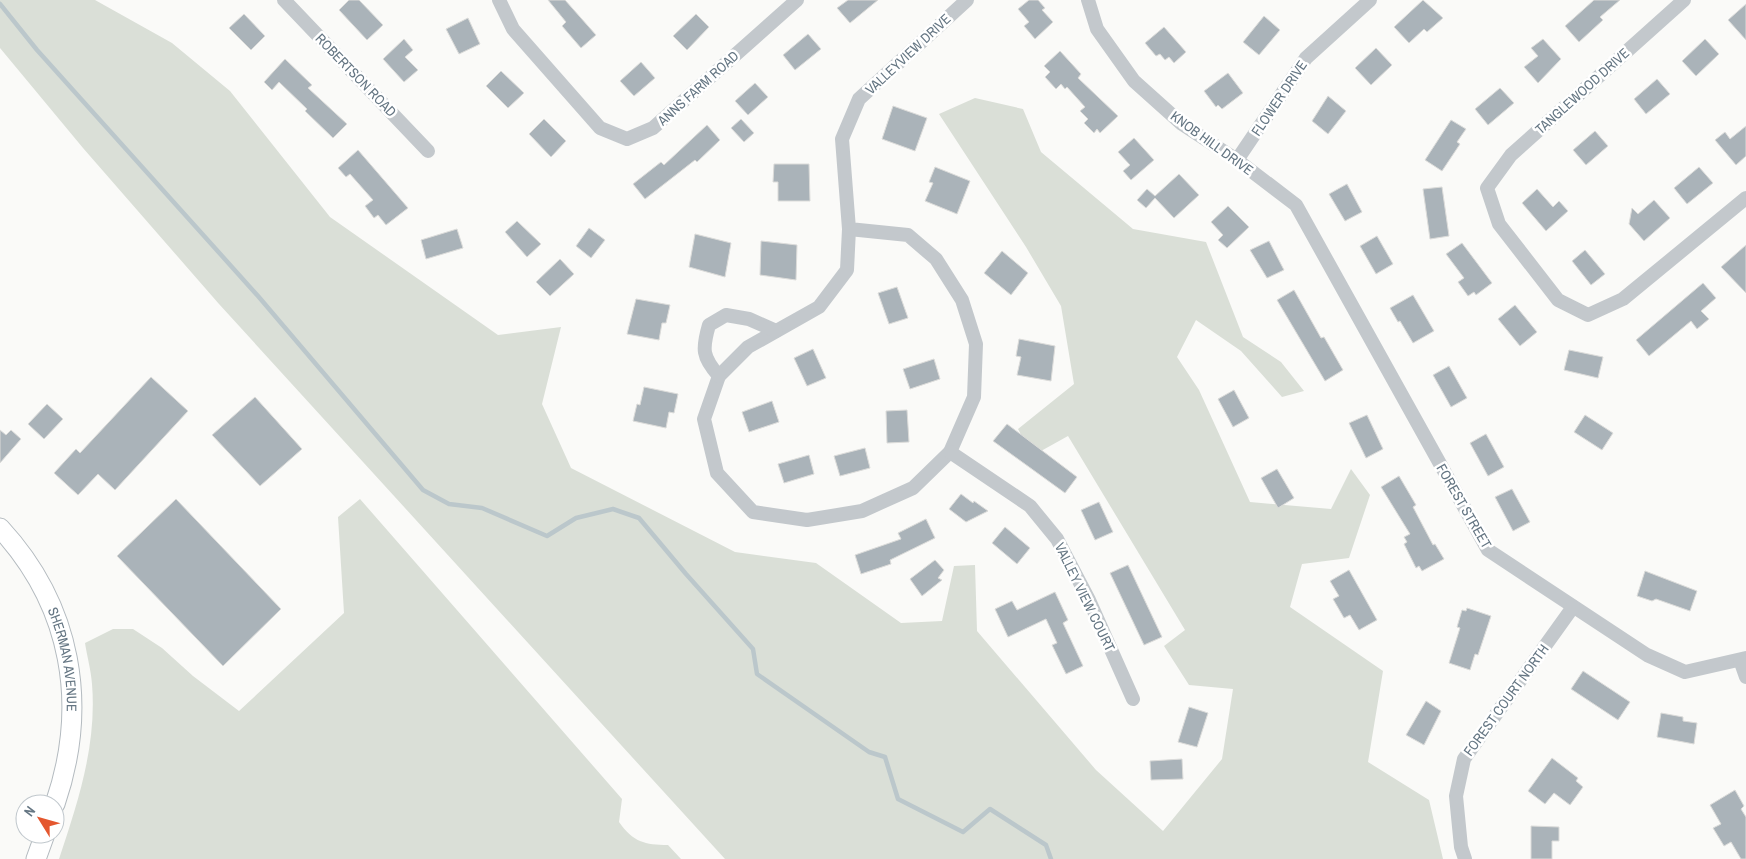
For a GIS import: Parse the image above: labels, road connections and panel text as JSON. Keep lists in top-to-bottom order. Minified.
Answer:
{"streets":{"main road":["SHERMAN AVENUE"],"street":["VALLEYVIEW DRIVE","ROBERTSON ROAD","ANNS FARM ROAD","TANGLEWOOD DRIVE","FLOWER DRIVE","KNOB HILL DRIVE","FOREST STREET","VALLEY VIEW COURT","FOREST COURT NORTH"]},"crossings":[["VALLEYVIEW DRIVE","VALLEY VIEW COURT"],["FLOWER DRIVE","KNOB HILL DRIVE"],["KNOB HILL DRIVE","FOREST STREET"],["FOREST STREET","FOREST COURT NORTH"]],"north":"top left"}
